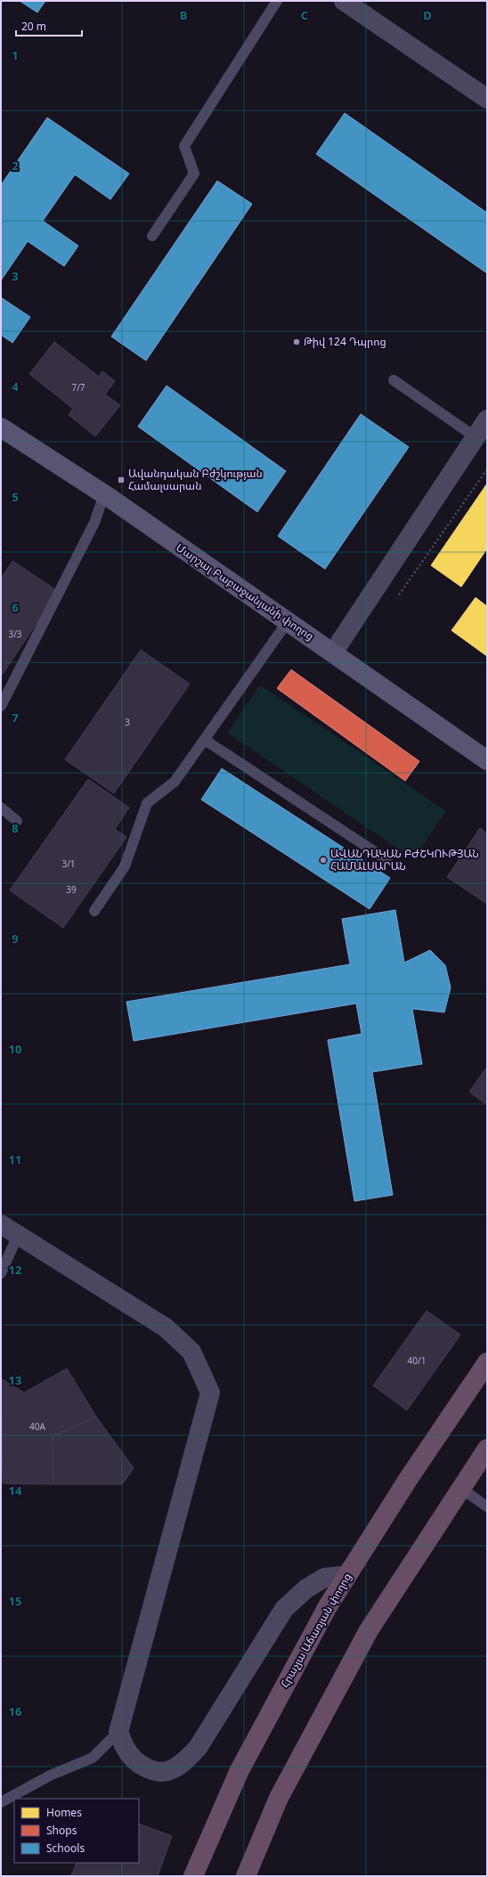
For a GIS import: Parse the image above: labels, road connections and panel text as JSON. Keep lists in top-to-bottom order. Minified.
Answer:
{"streets":{"highway":["Հրաչյա Աճառյան փողոց"],"main road":["Մարշալ Բաբաջանյանի փողոց"]},"places":{"other":["Թիվ 124 Դպրոց","ԱՎԱՆԴԱԿԱՆ ԲԺՇԿՈՒԹՅԱՆ ՀԱՄԱԼՍԱՐԱՆ"],"transit":["Ավանդական Բժշկության Համալսարան"]},"house_numbers":["7/7","3/3","3","3/1","39","40/1","40А"],"legend":["Homes","Shops","Schools"],"scale_bar":"20 m","grid":{"columns":["B","C","D"],"rows":["1","2","3","4","5","6","7","8","9","10","11","12","13","14","15","16"]}}
